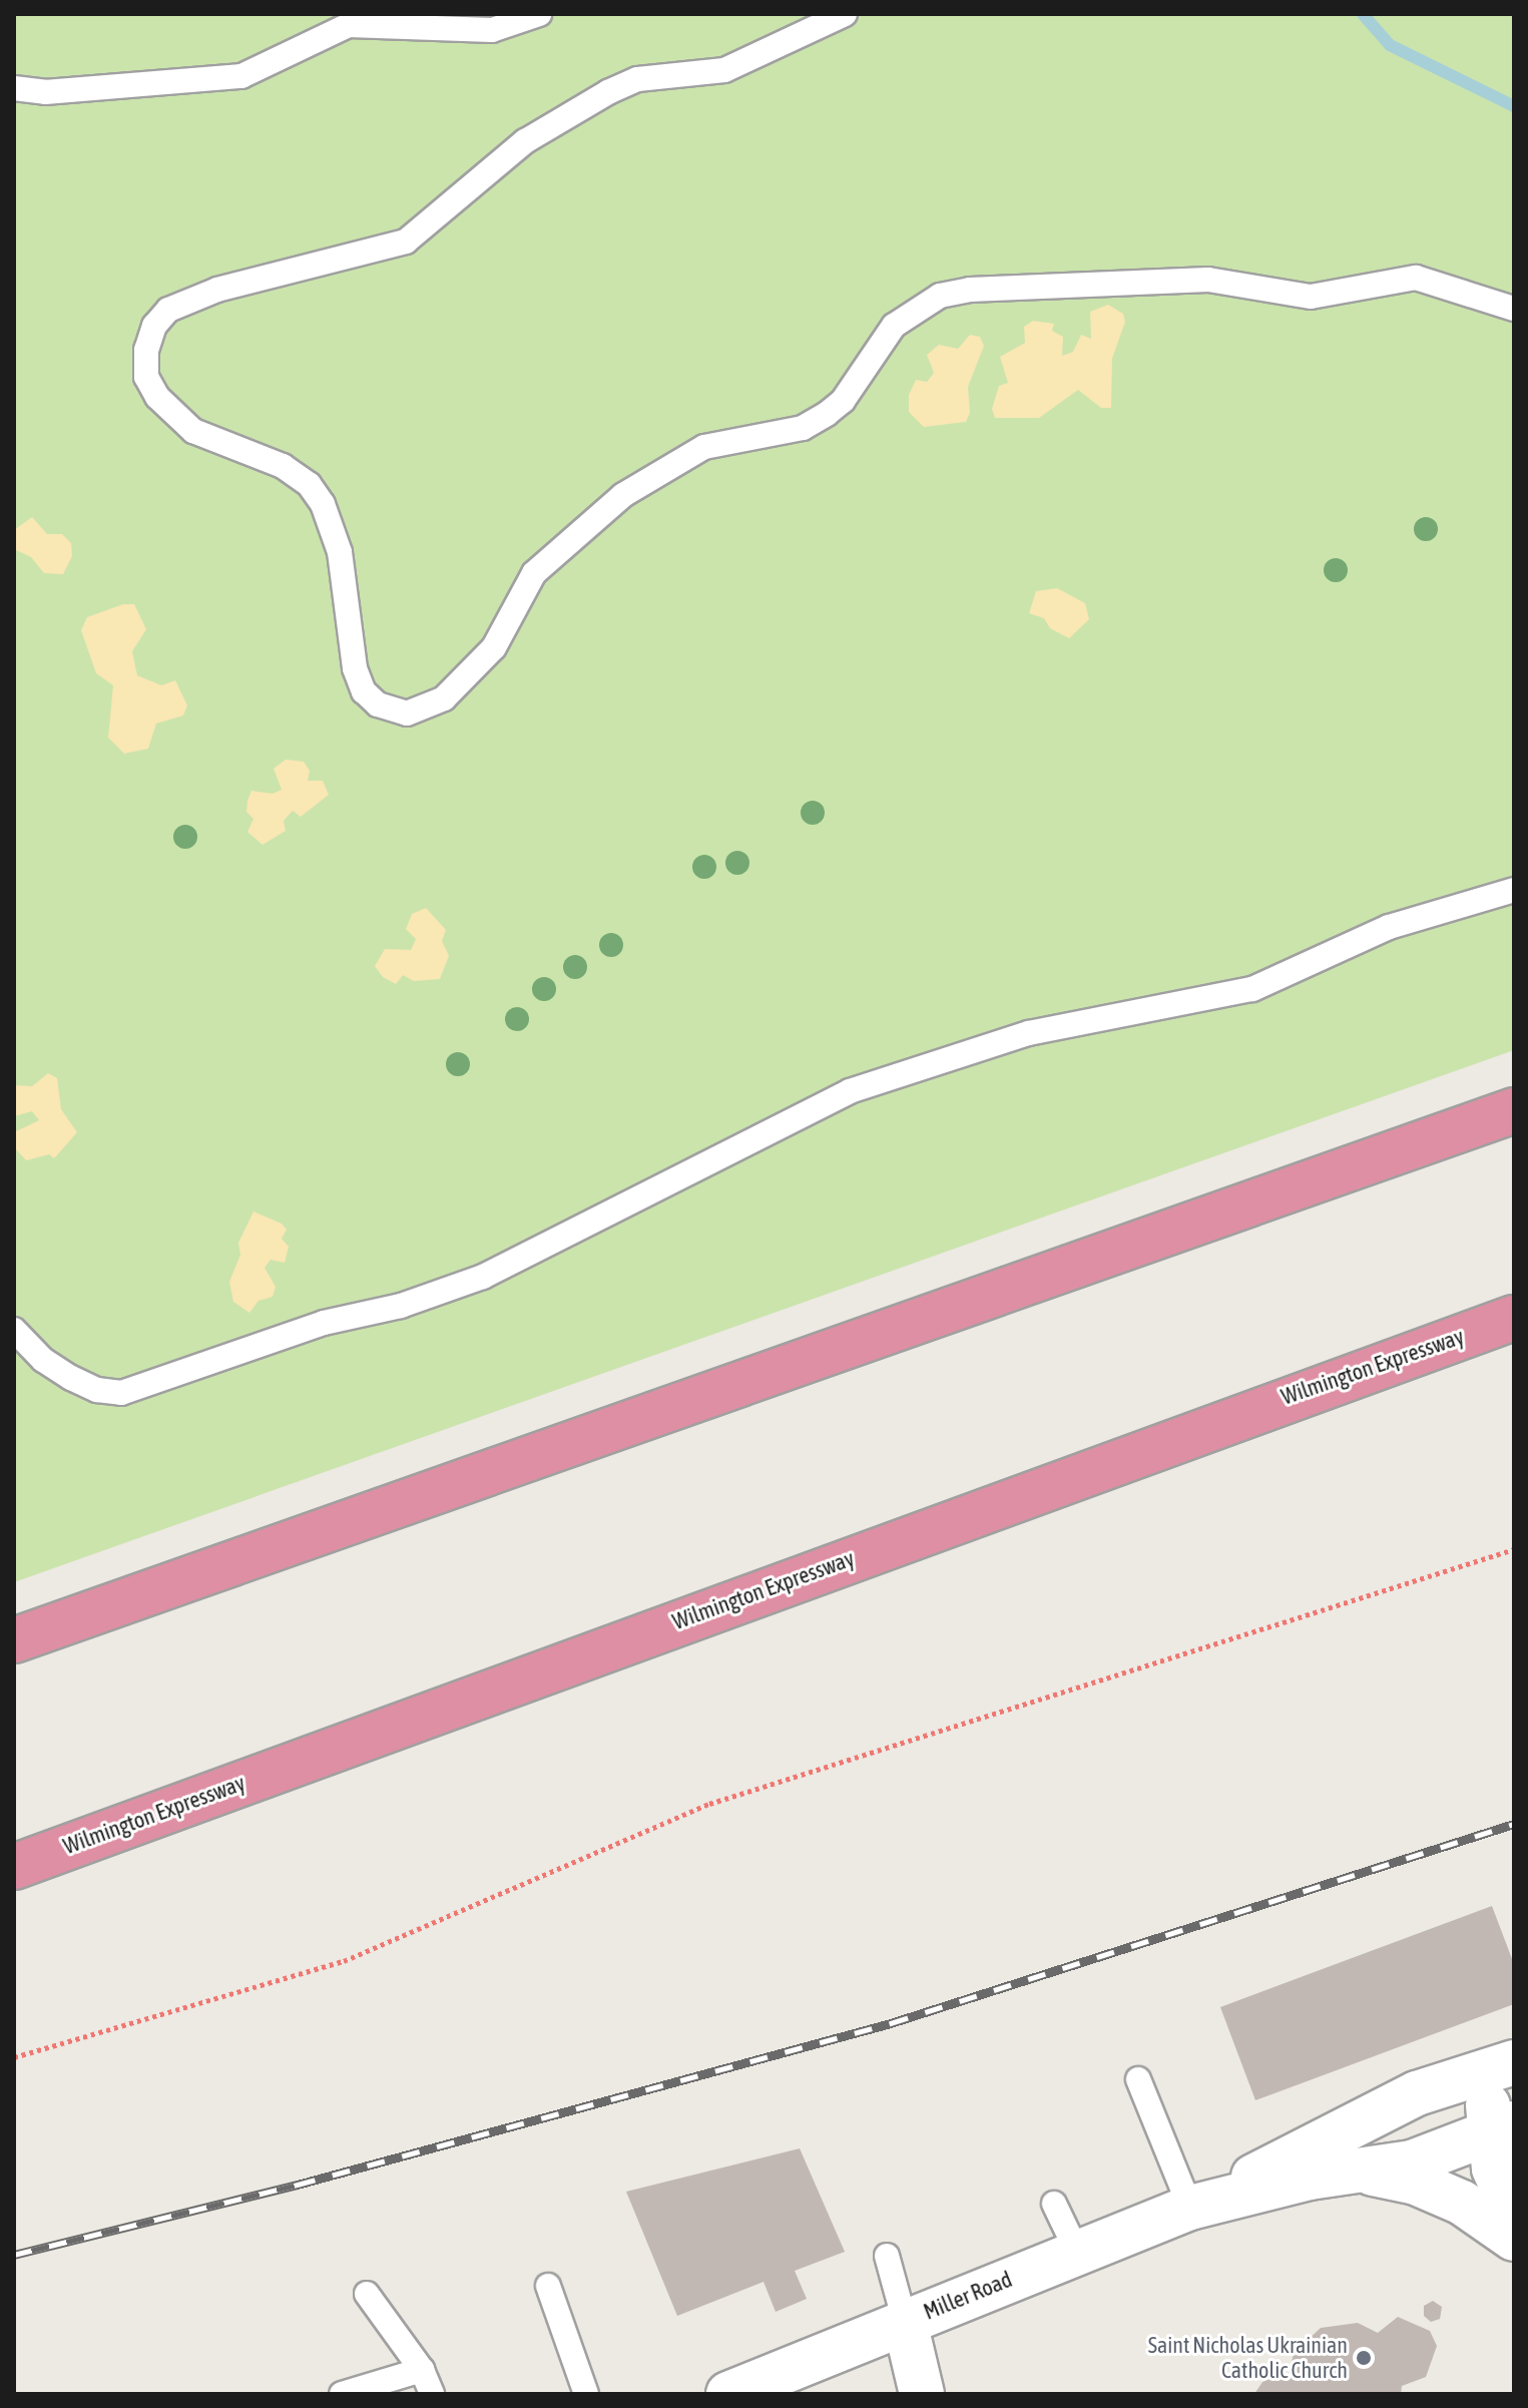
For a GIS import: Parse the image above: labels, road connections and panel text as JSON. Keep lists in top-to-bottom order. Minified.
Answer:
{"streets":{"highway":["Wilmington Expressway"],"street":["Miller Road"]},"places":["Saint Nicholas Ukrainian Catholic Church"]}
